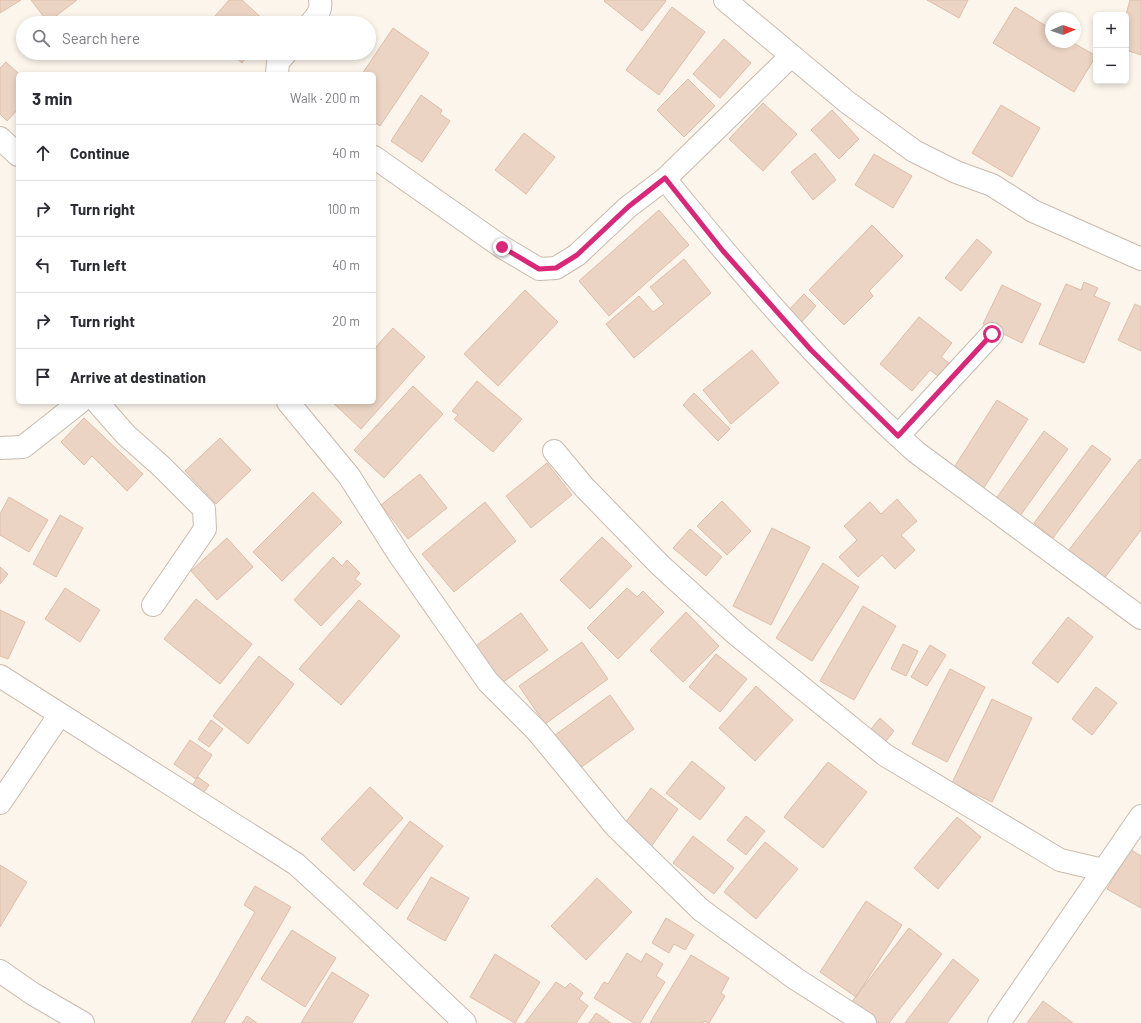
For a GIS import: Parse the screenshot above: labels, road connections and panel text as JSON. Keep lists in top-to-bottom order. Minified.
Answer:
{"north":"right","page":{"map_buttons":["+","−"],"search":"Search here","heading":["3 min","Walk · 200 m"],"list":[["Continue","40 m"],["Turn right","100 m"],["Turn left","40 m"],["Turn right","20 m"],"Arrive at destination"]}}
